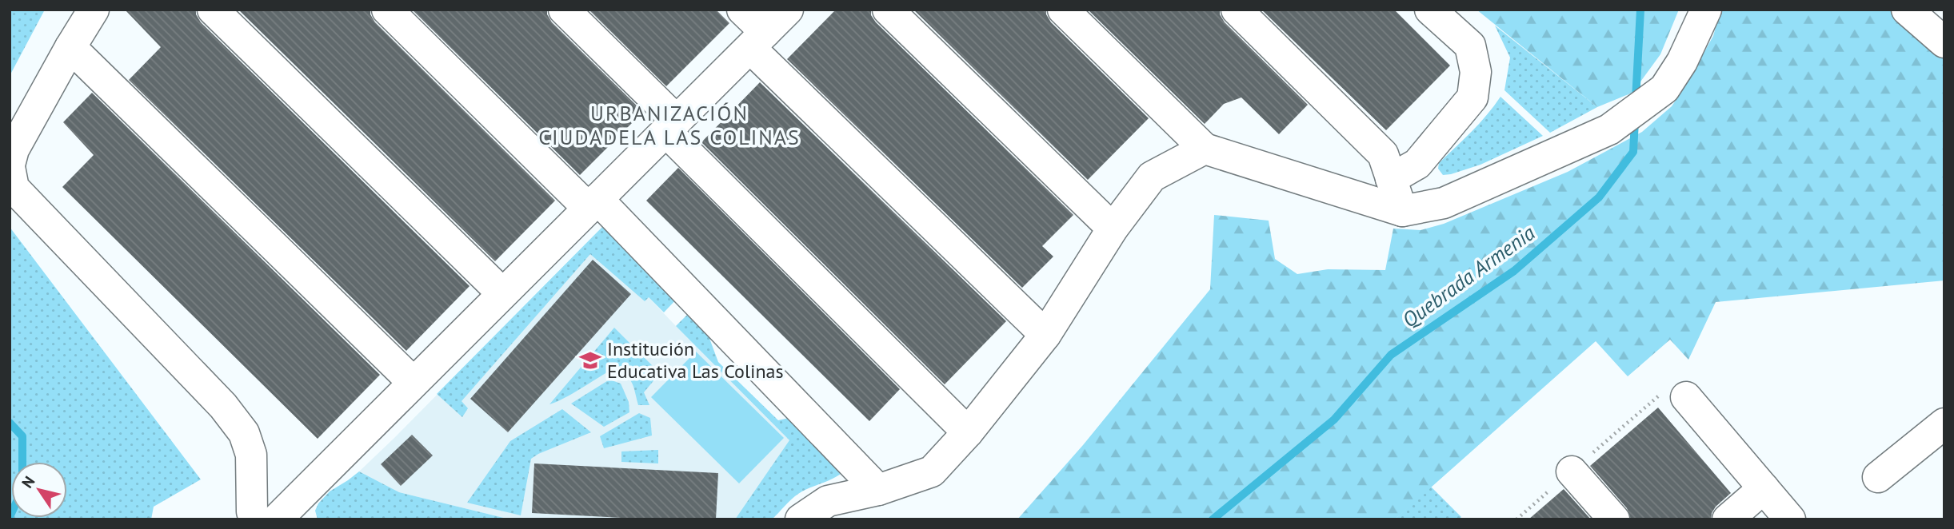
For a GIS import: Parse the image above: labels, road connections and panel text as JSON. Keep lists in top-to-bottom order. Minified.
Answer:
{"districts":["URBANIZACIÓN CIUDADELA LAS COLINAS"],"water":["Quebrada Armenia"],"places":{"school or university":["Institución Educativa Las Colinas"]},"north":"top left"}
